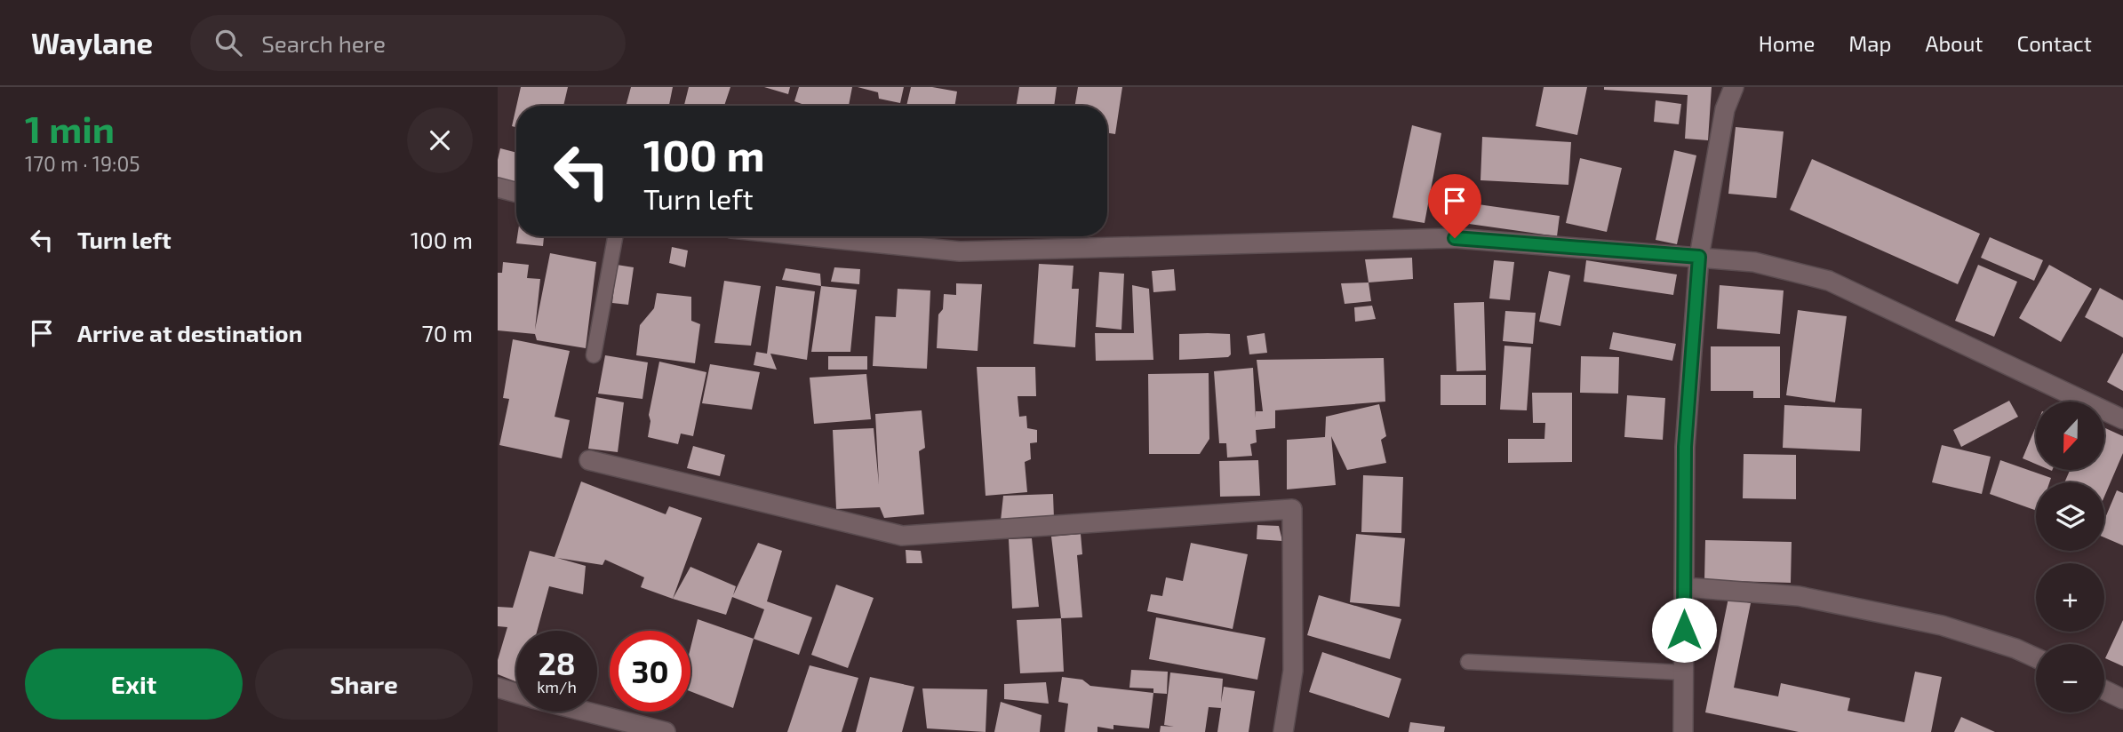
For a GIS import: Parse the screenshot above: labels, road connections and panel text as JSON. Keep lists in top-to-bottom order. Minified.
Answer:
{"north":"bottom","page":{"header":"Waylane","search":"Search here","nav":["Home","Map","About","Contact"],"heading":["1 min","170 m · 19:05"],"turn":["100 m","Turn left"],"list":[{"name":"Turn left","value":"100 m"},{"name":"Arrive at destination","value":"70 m"}],"map_buttons":["+","−"],"speed":"28 km/h","limit":"30","buttons":["Exit","Share"]}}
